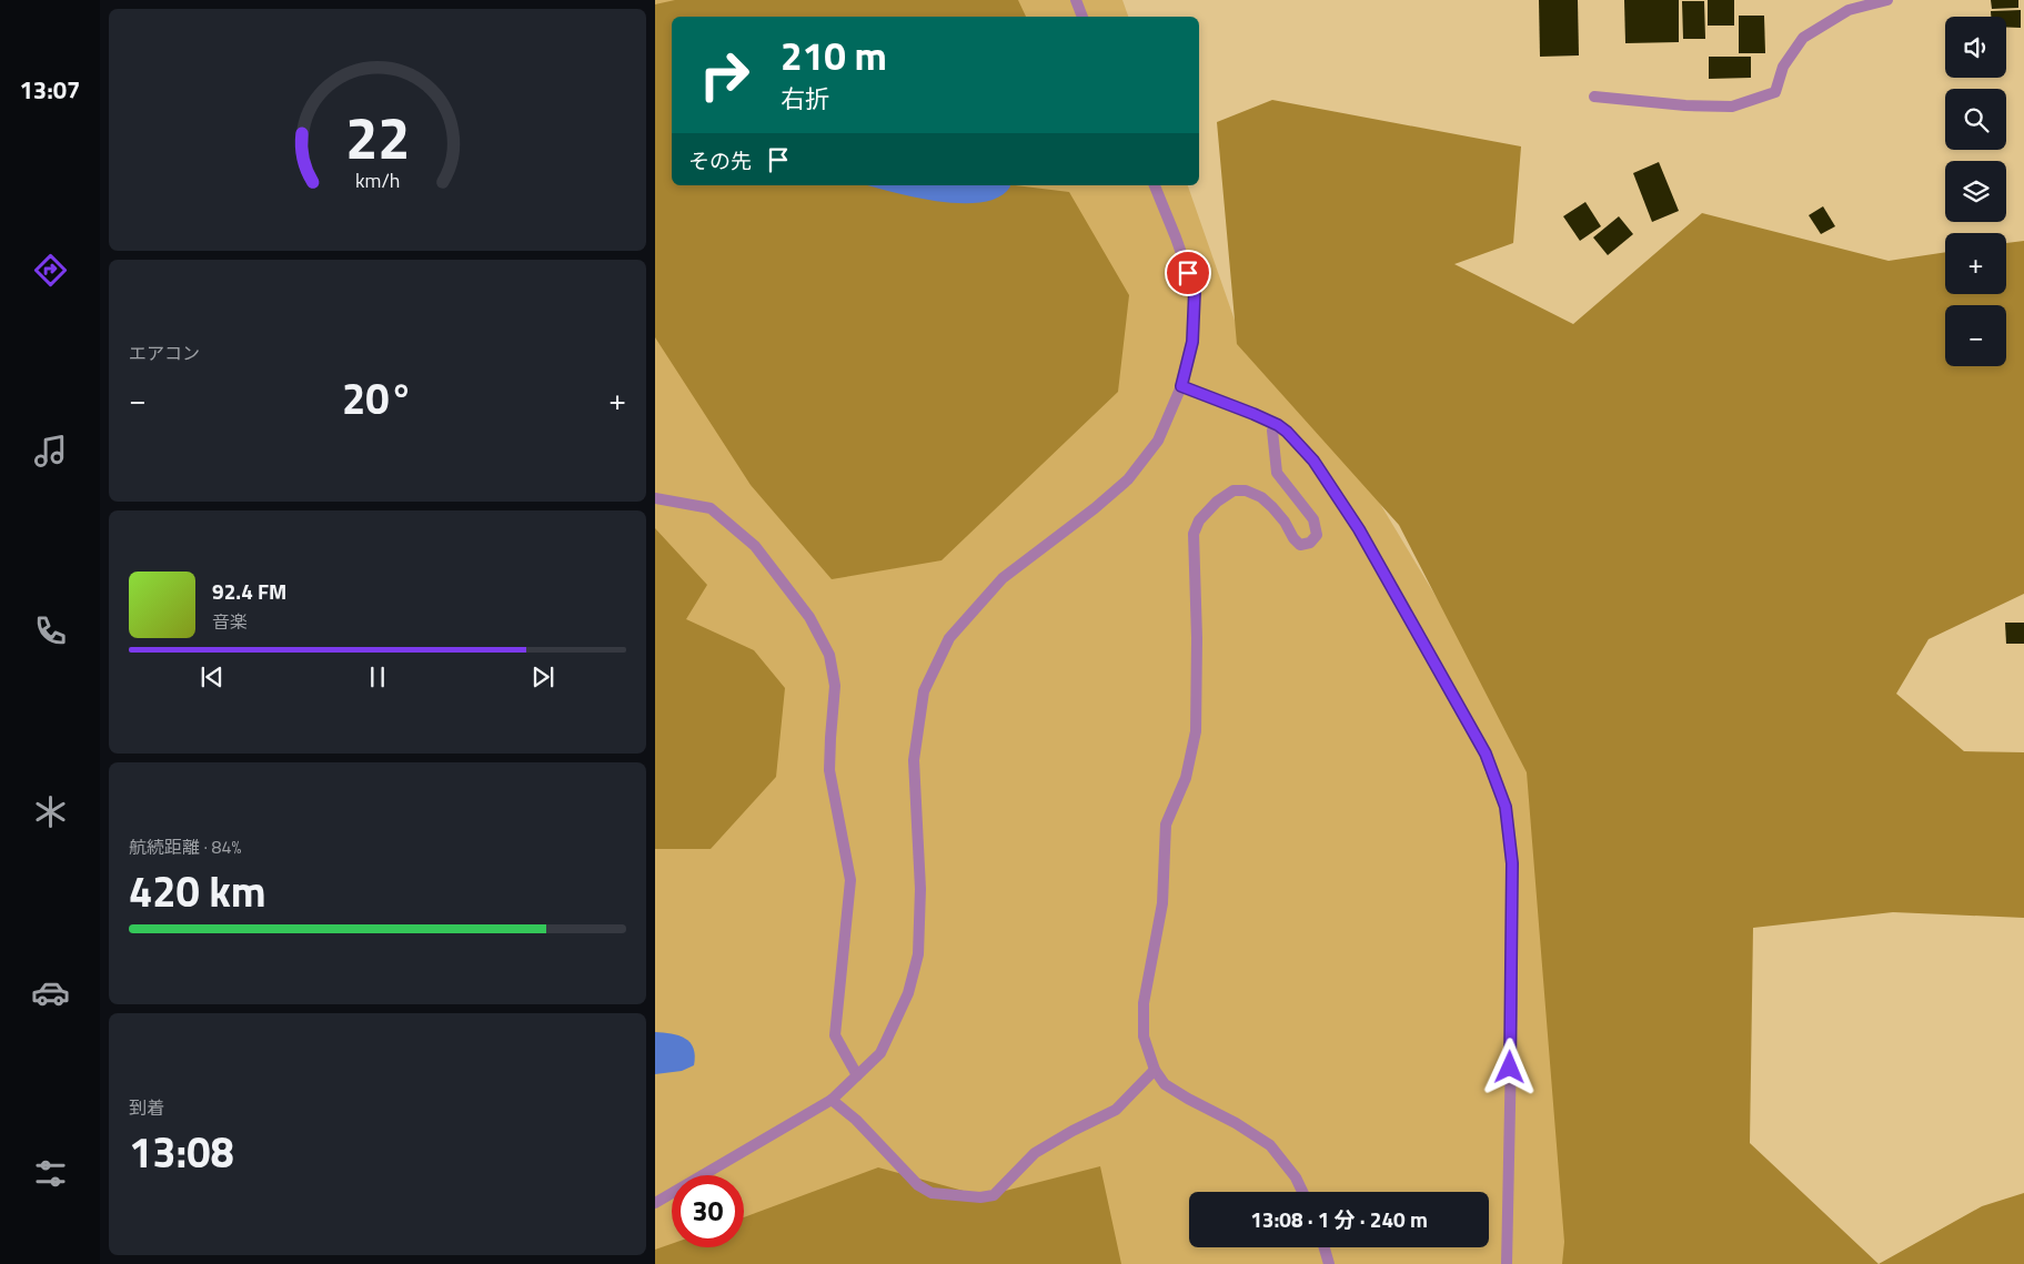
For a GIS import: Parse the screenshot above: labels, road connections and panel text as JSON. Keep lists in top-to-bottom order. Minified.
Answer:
{"page":{"tabs":"13:07","map_buttons":["+","−"],"turn":["210 m","右折"],"then":"その先","tile":["エアコン",["航続距離 · 84%","420 km"],["到着","13:08"]],"heat":["−","20°","+"],"song":["92.4 FM","音楽"],"limit":"30","trip":"13:08 · 1 分 · 240 m","gauge":["22","km/h"]}}
